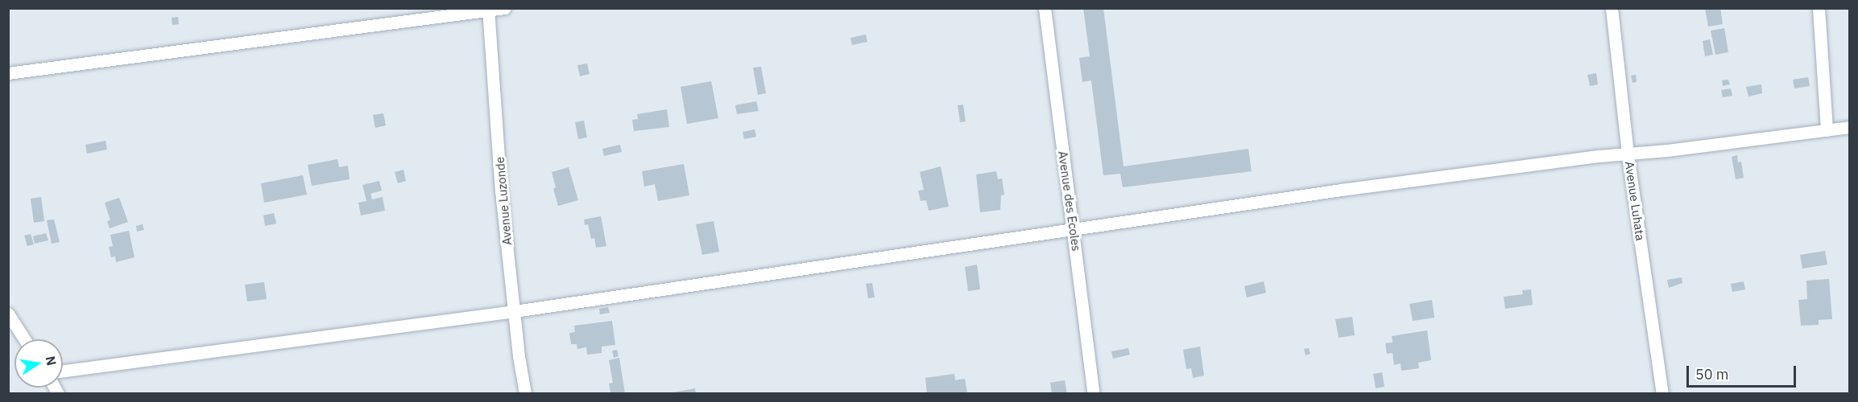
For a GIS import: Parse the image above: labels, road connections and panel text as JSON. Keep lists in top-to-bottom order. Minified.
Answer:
{"streets":{"street":["Avenue Luzonde","Avenue des Ecoles","Avenue Luhata"]},"scale_bar":"50 m","north":"right"}
